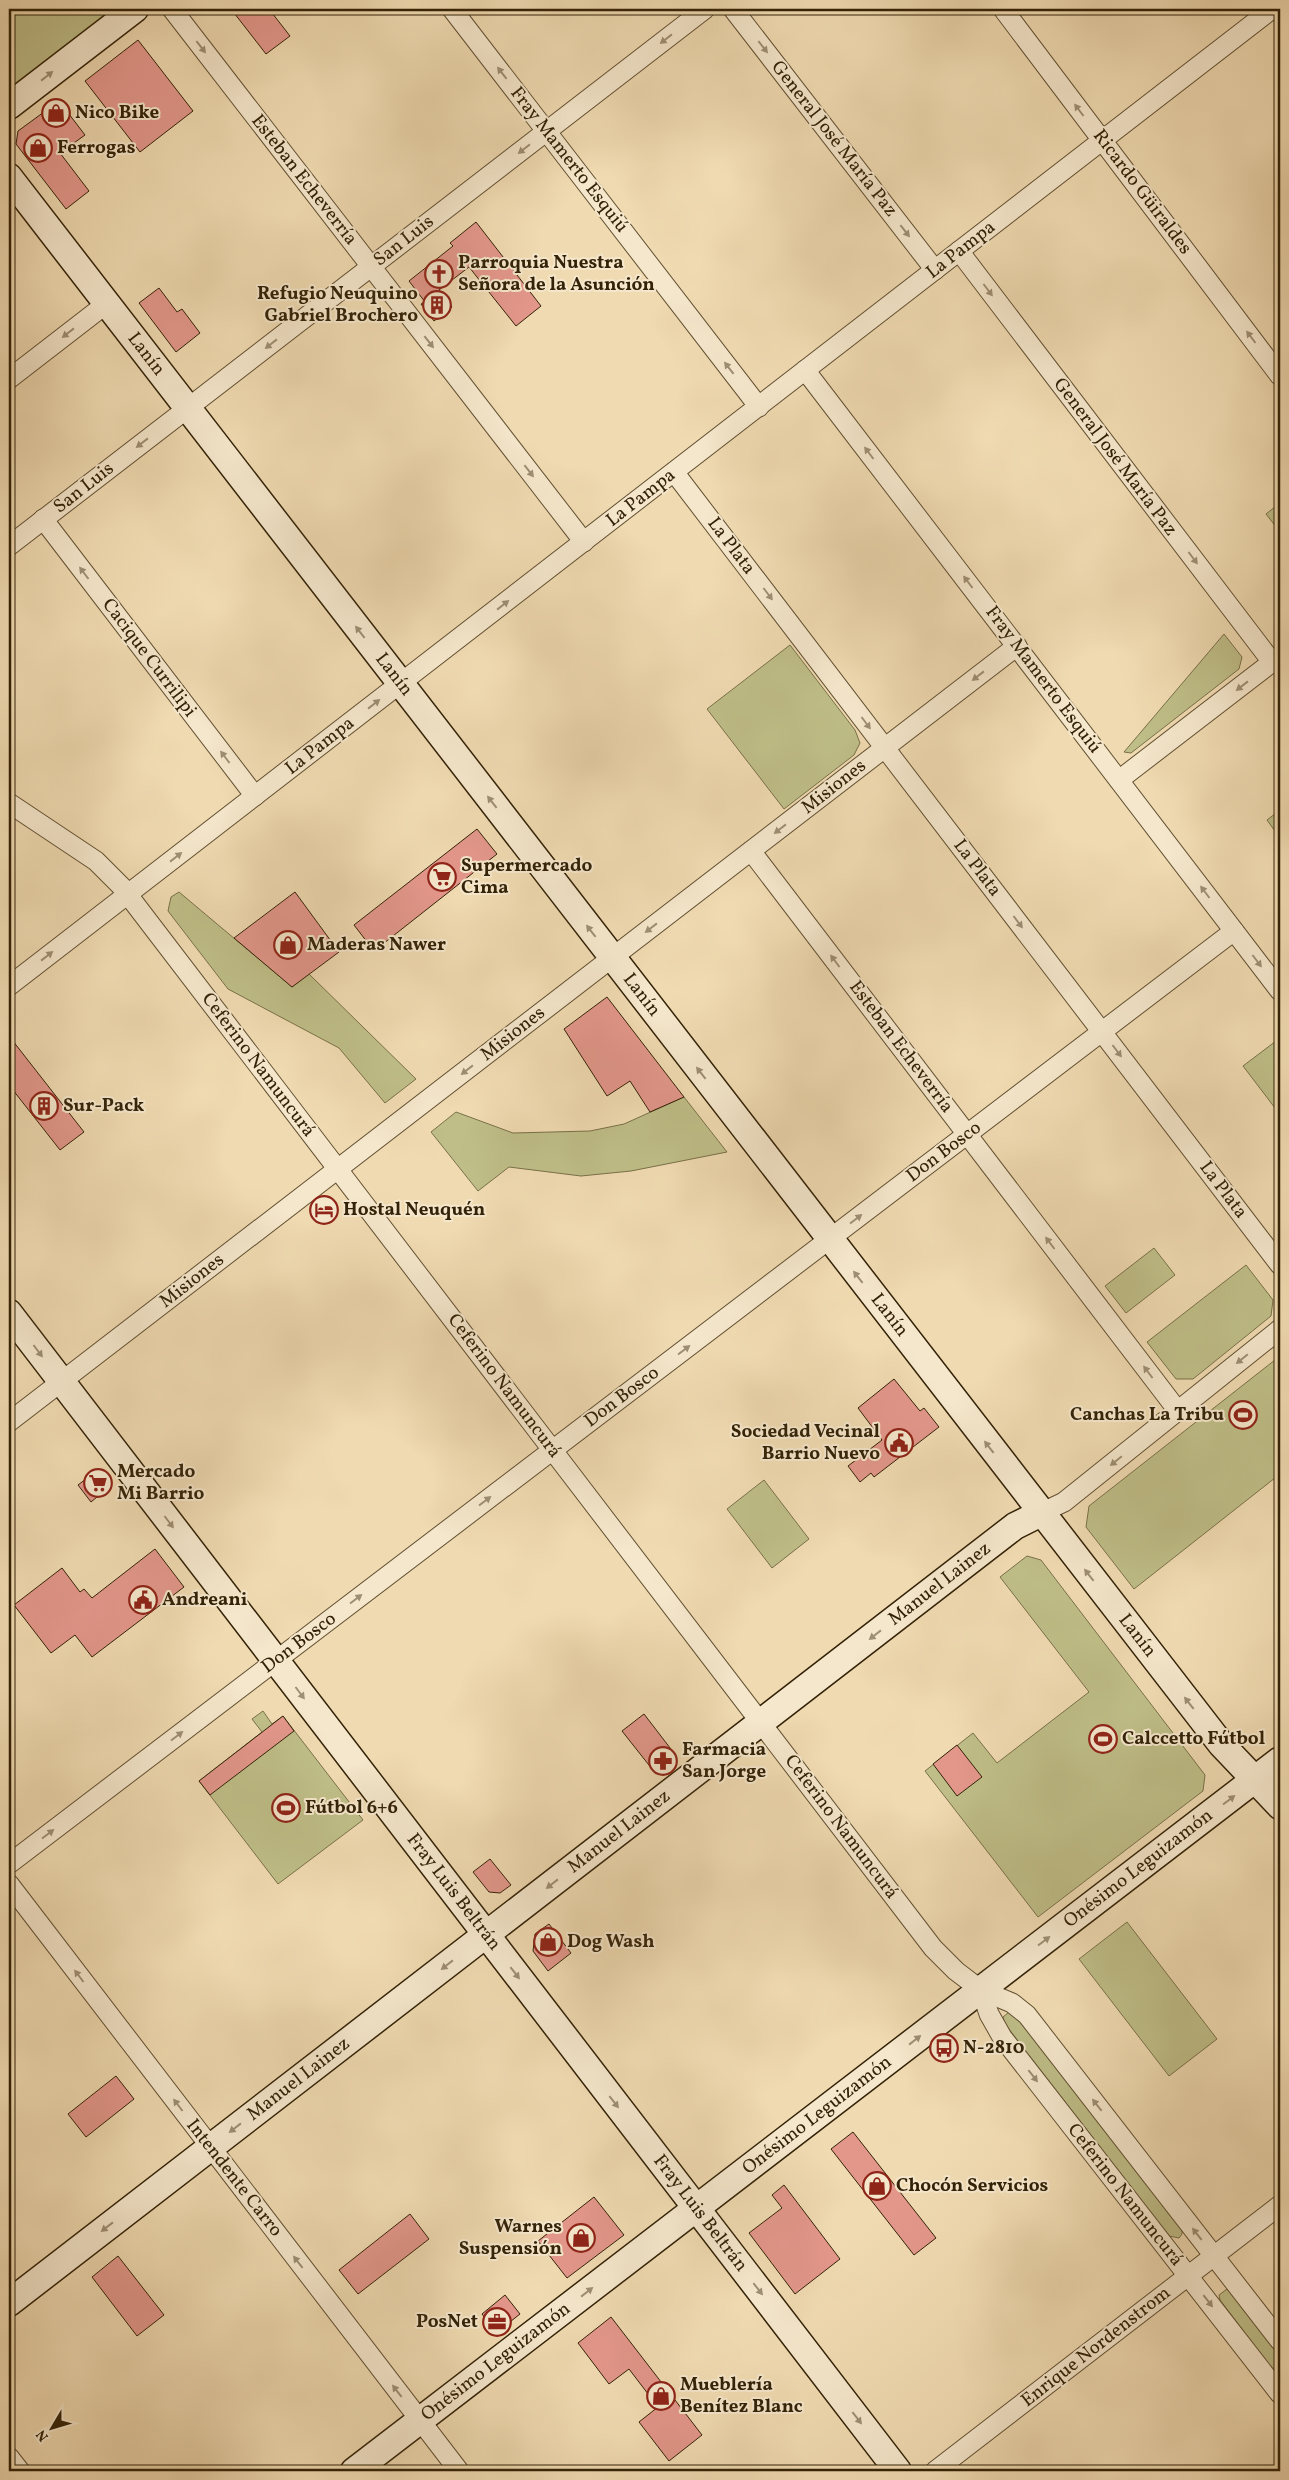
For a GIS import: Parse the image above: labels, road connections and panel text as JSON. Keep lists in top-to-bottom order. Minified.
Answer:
{"streets":{"street":["General José María Paz","Fray Mamerto Esquiú","Esteban Echeverría","Ricardo Güiraldes","San Luis","La Pampa","Lanín","La Plata","Cacique Currilipi","Misiones","Ceferino Namuncurá","Don Bosco","Manuel Lainez","Onésimo Leguizamón","Fray Luis Beltrán","Intendente Carro","Enrique Nordenstrom"]},"crossings":[["General José María Paz","La Pampa"],["Fray Mamerto Esquiú","San Luis"],["Fray Mamerto Esquiú","La Pampa"],["Fray Mamerto Esquiú","Misiones"],["Fray Mamerto Esquiú","Don Bosco"],["Esteban Echeverría","San Luis"],["Esteban Echeverría","La Pampa"],["Esteban Echeverría","Misiones"],["Esteban Echeverría","Don Bosco"],["Esteban Echeverría","Manuel Lainez"],["Ricardo Güiraldes","La Pampa"],["San Luis","Lanín"],["San Luis","Cacique Currilipi"],["La Pampa","Lanín"],["La Pampa","La Plata"],["La Pampa","Cacique Currilipi"],["La Pampa","Ceferino Namuncurá"],["Lanín","Misiones"],["Lanín","Don Bosco"],["Lanín","Manuel Lainez"],["Lanín","Onésimo Leguizamón"],["La Plata","Misiones"],["La Plata","Don Bosco"],["Misiones","Ceferino Namuncurá"],["Misiones","Fray Luis Beltrán"],["Ceferino Namuncurá","Don Bosco"],["Ceferino Namuncurá","Manuel Lainez"],["Ceferino Namuncurá","Onésimo Leguizamón"],["Ceferino Namuncurá","Enrique Nordenstrom"],["Don Bosco","Fray Luis Beltrán"],["Manuel Lainez","Fray Luis Beltrán"],["Manuel Lainez","Intendente Carro"],["Onésimo Leguizamón","Fray Luis Beltrán"],["Onésimo Leguizamón","Intendente Carro"]],"one_way":["General José María Paz","Fray Mamerto Esquiú","Ricardo Güiraldes","San Luis","La Pampa","Lanín","La Plata","Cacique Currilipi","Misiones","Don Bosco","Manuel Lainez","Onésimo Leguizamón","Fray Luis Beltrán","Intendente Carro"],"places":{"shop":["Nico Bike","Ferrogas","Maderas Nawer","Dog Wash","Chocón Servicios","Warnes Suspensión","Mueblería Benítez Blanc"],"church":["Parroquia Nuestra Señora de la Asunción"],"building":["Refugio Neuquino Gabriel Brochero","Sur-Pack"],"supermarket":["Supermercado Cima","Mercado Mi Barrio"],"hotel":["Hostal Neuquén"],"sports":["Canchas La Tribu","Calccetto Fútbol","Fútbol 6+6"],"public building":["Sociedad Vecinal Barrio Nuevo","Andreani"],"pharmacy":["Farmacia San Jorge"],"bus stop":["N-2810"],"office":["PosNet"]},"north":"bottom left"}
